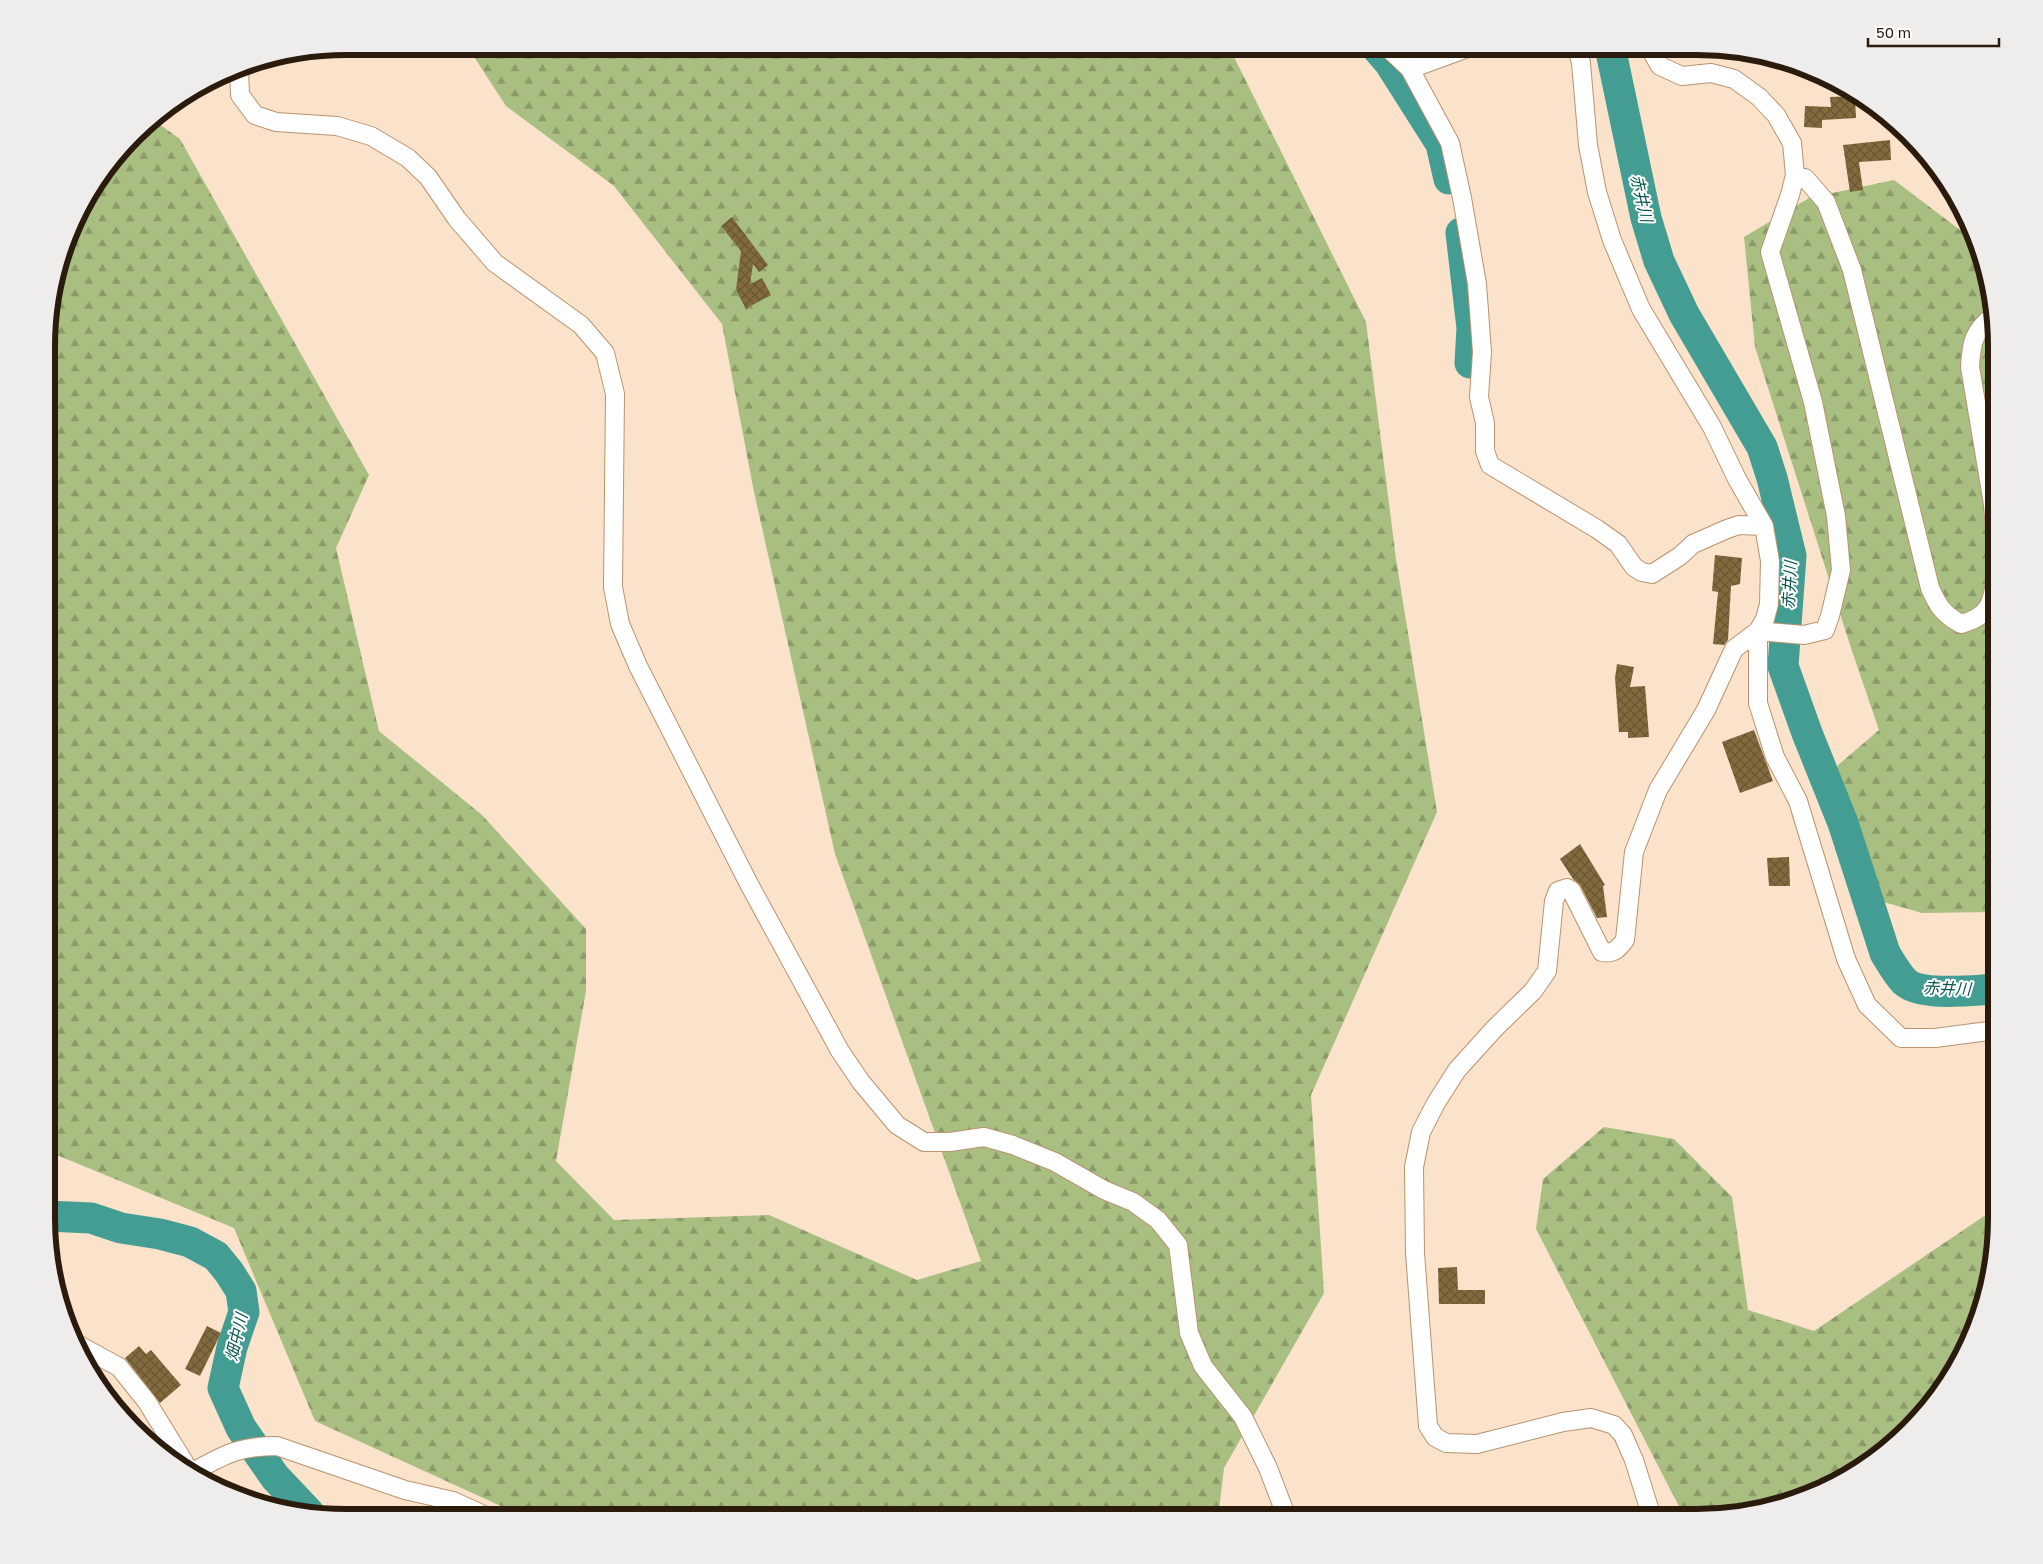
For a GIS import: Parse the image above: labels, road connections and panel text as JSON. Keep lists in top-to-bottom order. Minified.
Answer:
{"water":["赤井川","畑中川"],"scale_bar":"50 m"}
